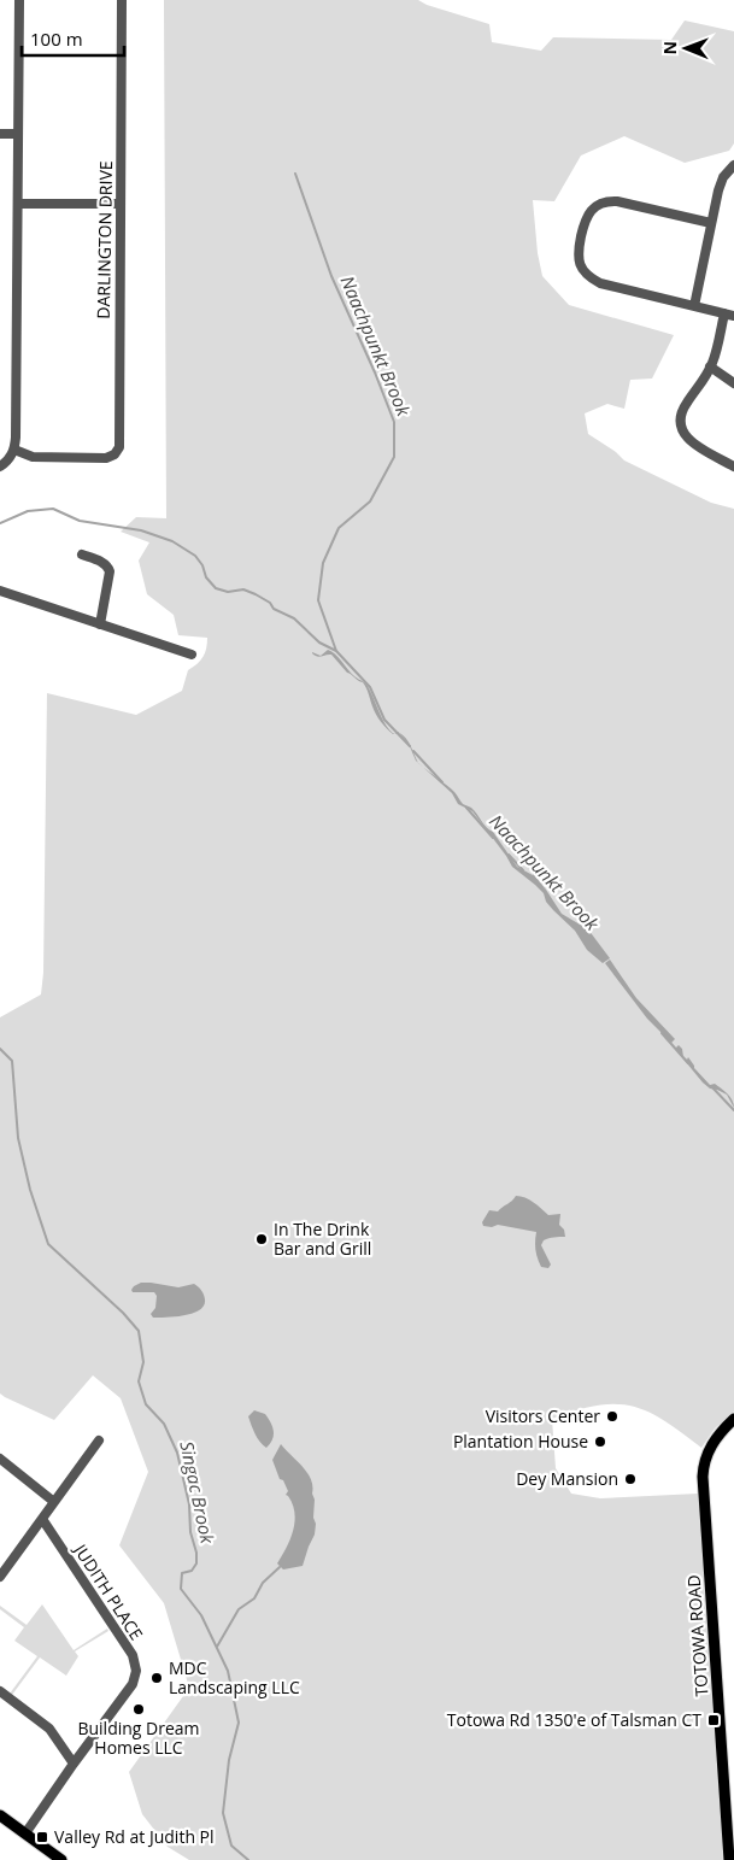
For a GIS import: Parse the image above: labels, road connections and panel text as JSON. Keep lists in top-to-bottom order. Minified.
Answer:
{"streets":{"main road":["TOTOWA ROAD"],"street":["DARLINGTON DRIVE","JUDITH PLACE"]},"water":["Naachpunkt Brook","Singac Brook"],"places":{"other":["In The Drink Bar and Grill","Visitors Center","Plantation House","Dey Mansion","MDC Landscaping LLC","Building Dream Homes LLC"],"transit":["Totowa Rd 1350'e of Talsman CT","Valley Rd at Judith Pl"]},"scale_bar":"100 m","north":"left"}
